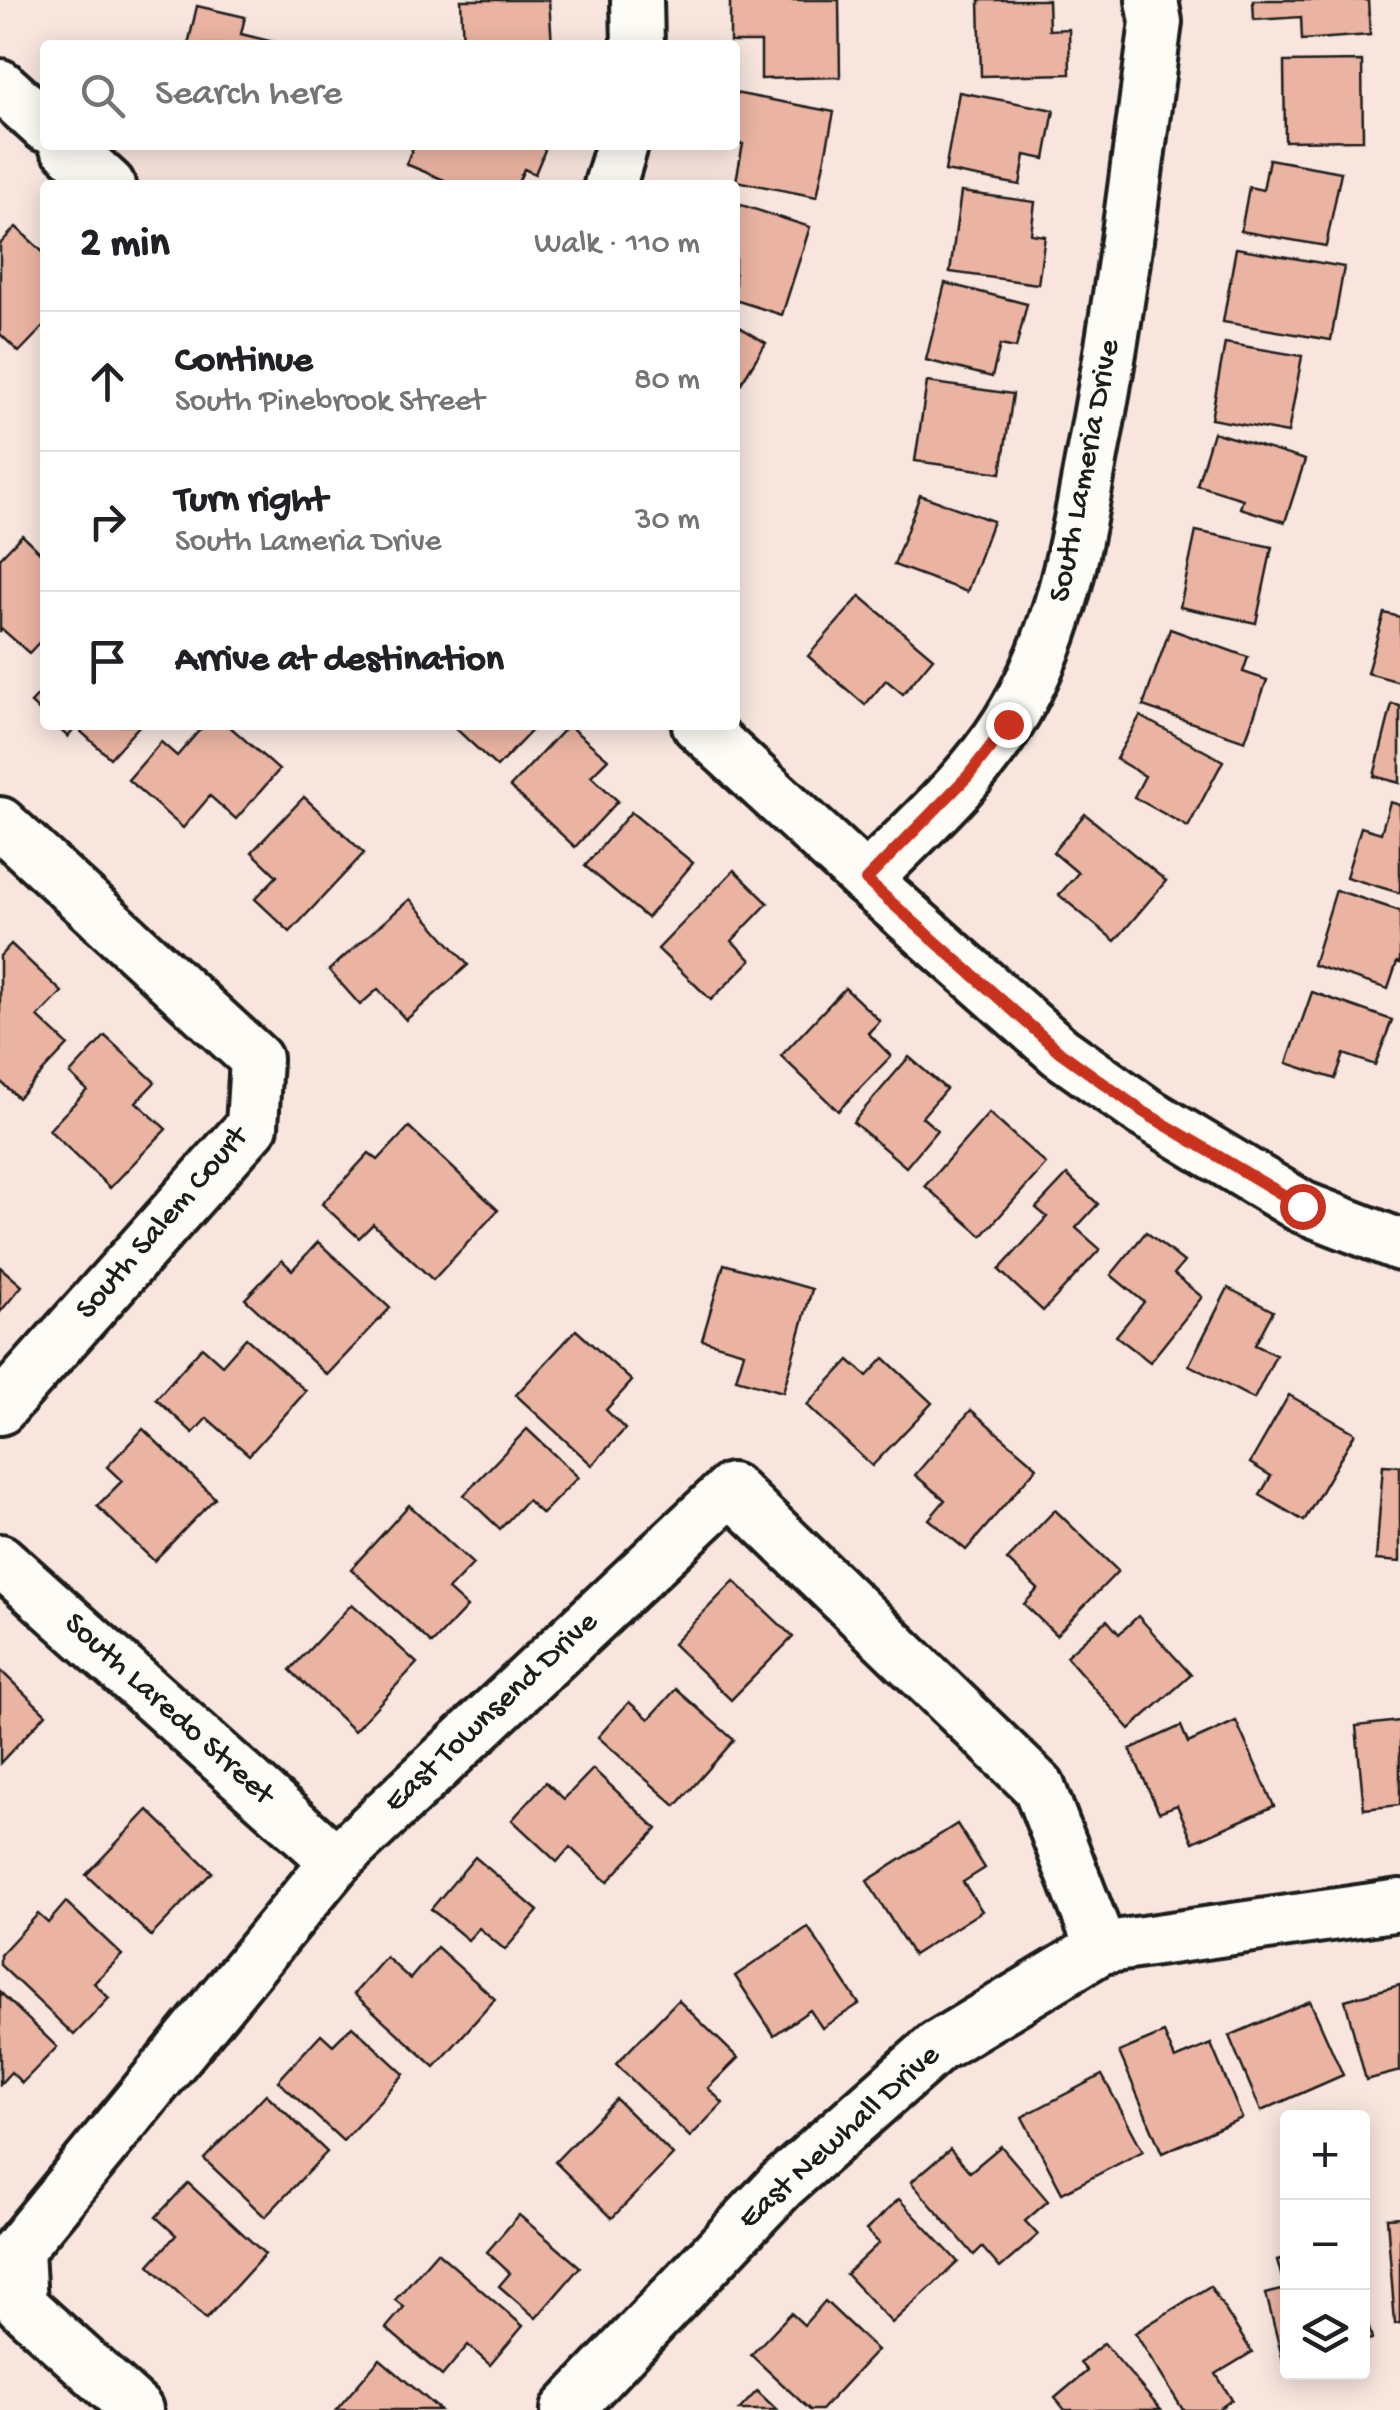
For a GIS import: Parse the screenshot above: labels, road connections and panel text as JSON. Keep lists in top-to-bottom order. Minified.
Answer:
{"streets":{"street":["South Lameria Drive","South Salem Court","South Laredo Street","East Townsend Drive","East Newhall Drive"]},"crossings":[["South Laredo Street","East Townsend Drive"],["East Townsend Drive","East Newhall Drive"]],"page":{"search":"Search here","heading":["2 min","Walk · 110 m"],"list":[["Continue","South Pinebrook Street","80 m"],["Turn right","South Lameria Drive","30 m"],"Arrive at destination"],"map_buttons":["+","−"]}}
